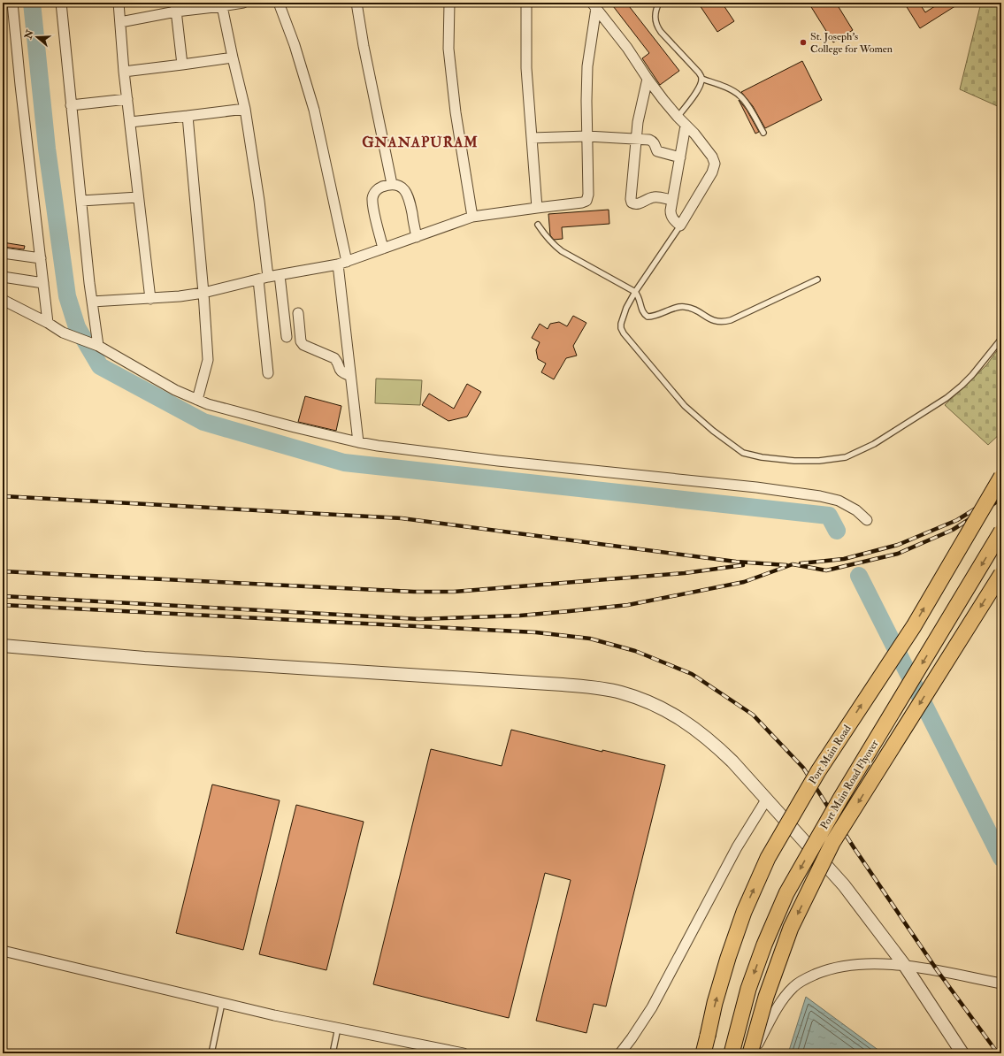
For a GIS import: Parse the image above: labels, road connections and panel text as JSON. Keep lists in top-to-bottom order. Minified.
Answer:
{"streets":{"main road":["Port Main Road","Port Main Road Flyover"]},"one_way":["Port Main Road","Port Main Road Flyover"],"districts":["GNANAPURAM"],"places":["St. Joseph's College for Women"],"north":"left"}
